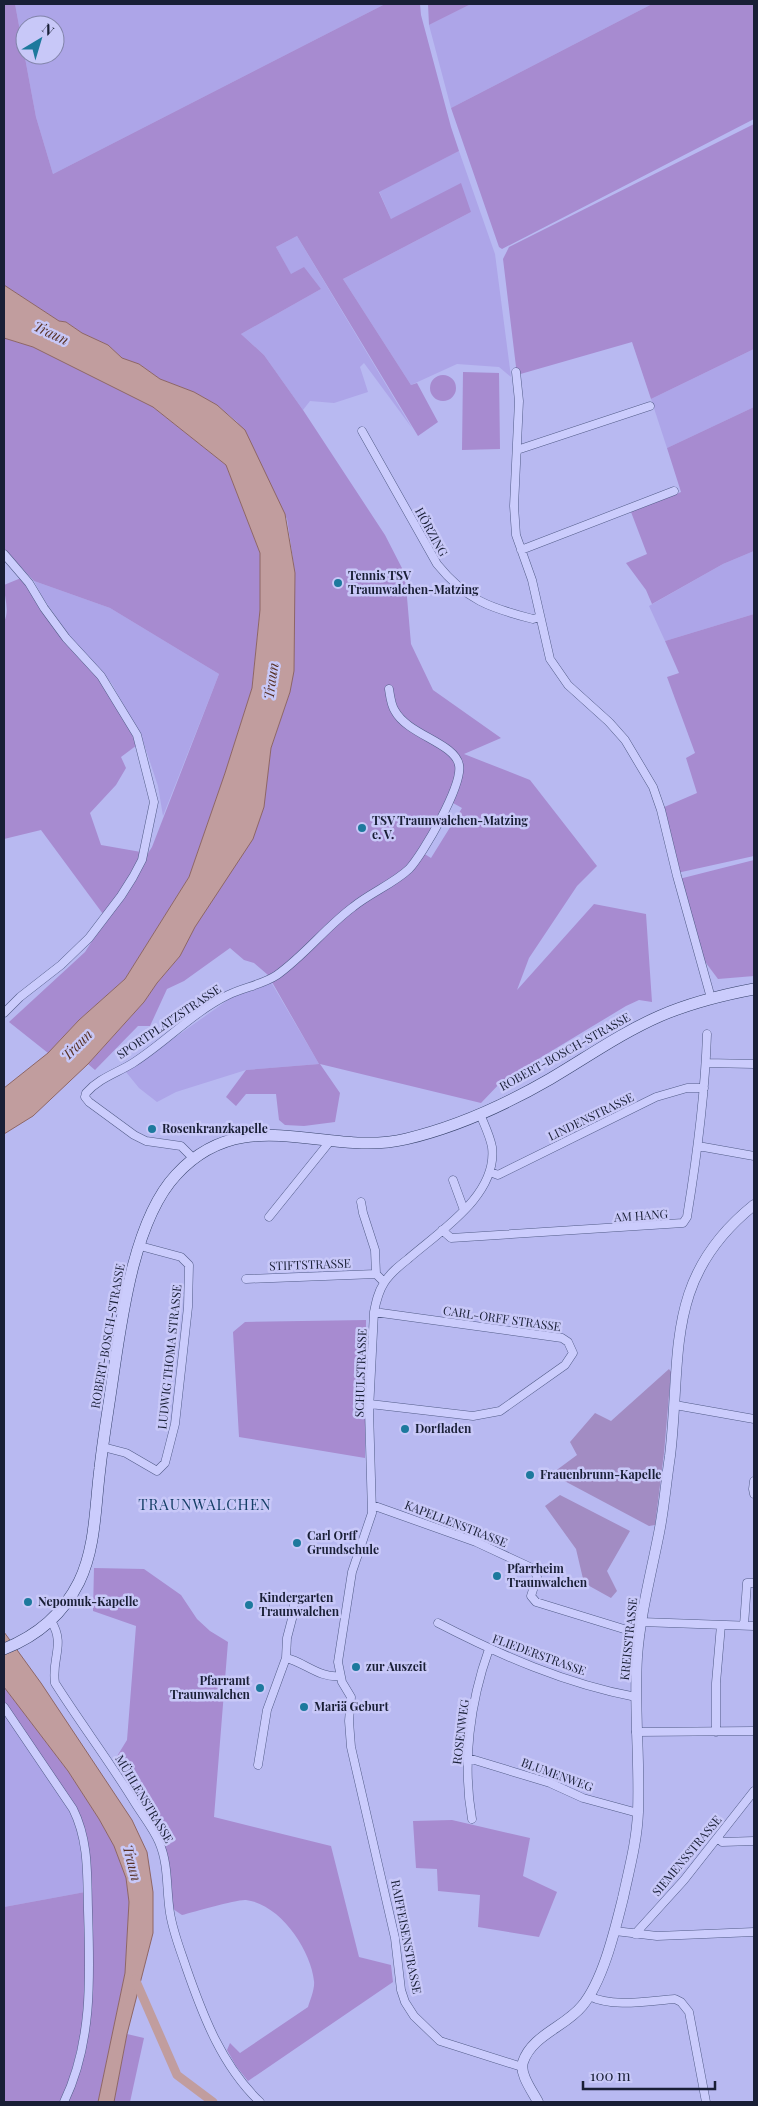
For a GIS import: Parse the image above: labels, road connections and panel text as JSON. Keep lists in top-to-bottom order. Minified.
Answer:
{"streets":{"main road":["ROBERT-BOSCH-STRASSE"],"street":["HÖRZING","SPORTPLATZSTRASSE","LINDENSTRASSE","AM HANG","STIFTSTRASSE","CARL-ORFF STRASSE","LUDWIG THOMA STRASSE","SCHULSTRASSE","KAPELLENSTRASSE","KREISSTRASSE","FLIEDERSTRASSE","ROSENWEG","BLUMENWEG","MÜHLENSTRASSE","SIEMENSSTRASSE","RAIFFEISENSTRASSE"]},"crossings":[["SPORTPLATZSTRASSE","ROBERT-BOSCH-STRASSE"],["ROBERT-BOSCH-STRASSE","LUDWIG THOMA STRASSE"],["ROBERT-BOSCH-STRASSE","SCHULSTRASSE"],["ROBERT-BOSCH-STRASSE","MÜHLENSTRASSE"],["LINDENSTRASSE","AM HANG"],["LINDENSTRASSE","SCHULSTRASSE"],["AM HANG","SCHULSTRASSE"],["CARL-ORFF STRASSE","SCHULSTRASSE"],["SCHULSTRASSE","KAPELLENSTRASSE"],["SCHULSTRASSE","RAIFFEISENSTRASSE"],["KAPELLENSTRASSE","KREISSTRASSE"],["KREISSTRASSE","FLIEDERSTRASSE"],["KREISSTRASSE","BLUMENWEG"],["KREISSTRASSE","RAIFFEISENSTRASSE"],["FLIEDERSTRASSE","ROSENWEG"],["ROSENWEG","BLUMENWEG"]],"districts":["TRAUNWALCHEN"],"water":["Traun"],"places":["Tennis TSV Traunwalchen-Matzing","TSV Traunwalchen-Matzing e. V.","Rosenkranzkapelle","Dorfladen","Frauenbrunn-Kapelle","Carl Orff Grundschule","Pfarrheim Traunwalchen","Nepomuk-Kapelle","Kindergarten Traunwalchen","zur Auszeit","Pfarramt Traunwalchen","Mariä Geburt"],"scale_bar":"100 m","north":"top right"}
